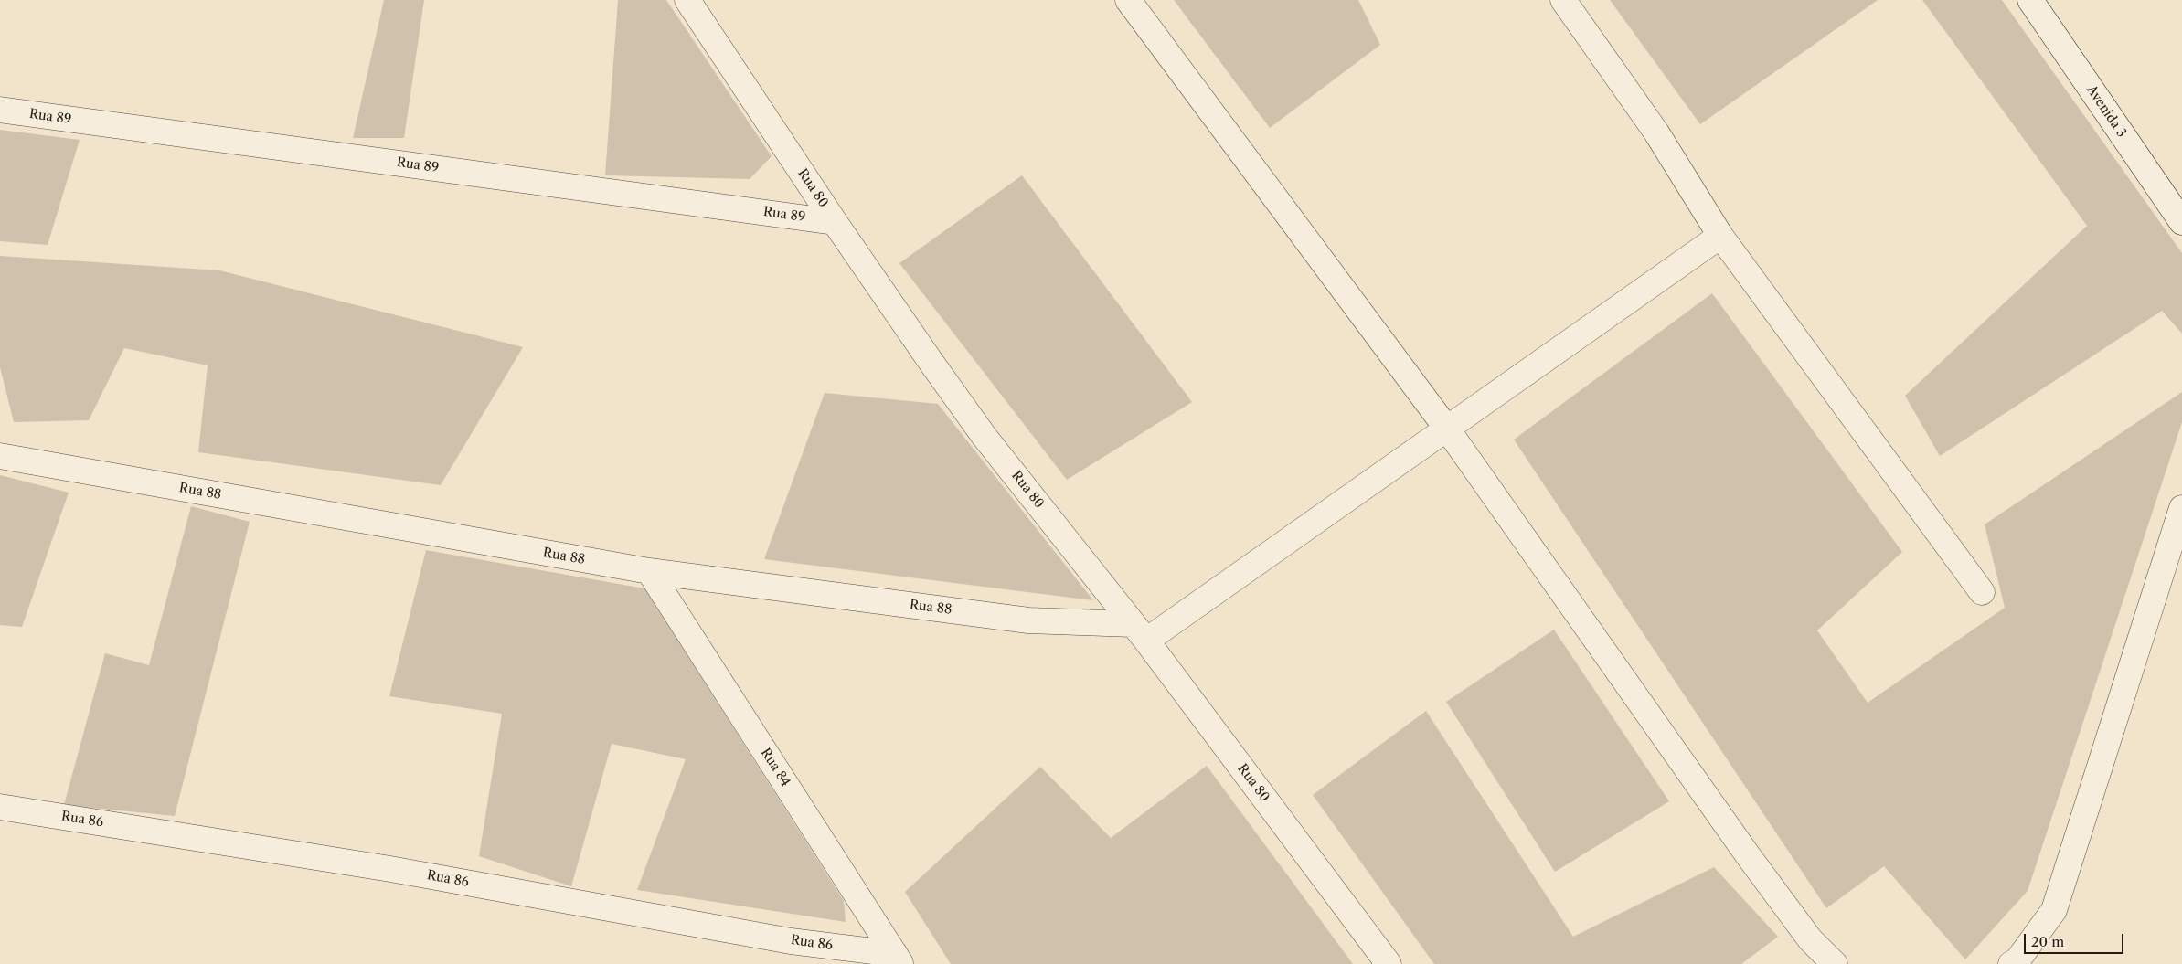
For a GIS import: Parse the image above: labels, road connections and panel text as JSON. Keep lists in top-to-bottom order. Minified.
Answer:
{"streets":{"street":["Avenida 3","Rua 89","Rua 80","Rua 88","Rua 84","Rua 86"]},"crossings":[["Rua 89","Rua 80"],["Rua 80","Rua 88"],["Rua 88","Rua 84"],["Rua 84","Rua 86"]],"scale_bar":"20 m"}
